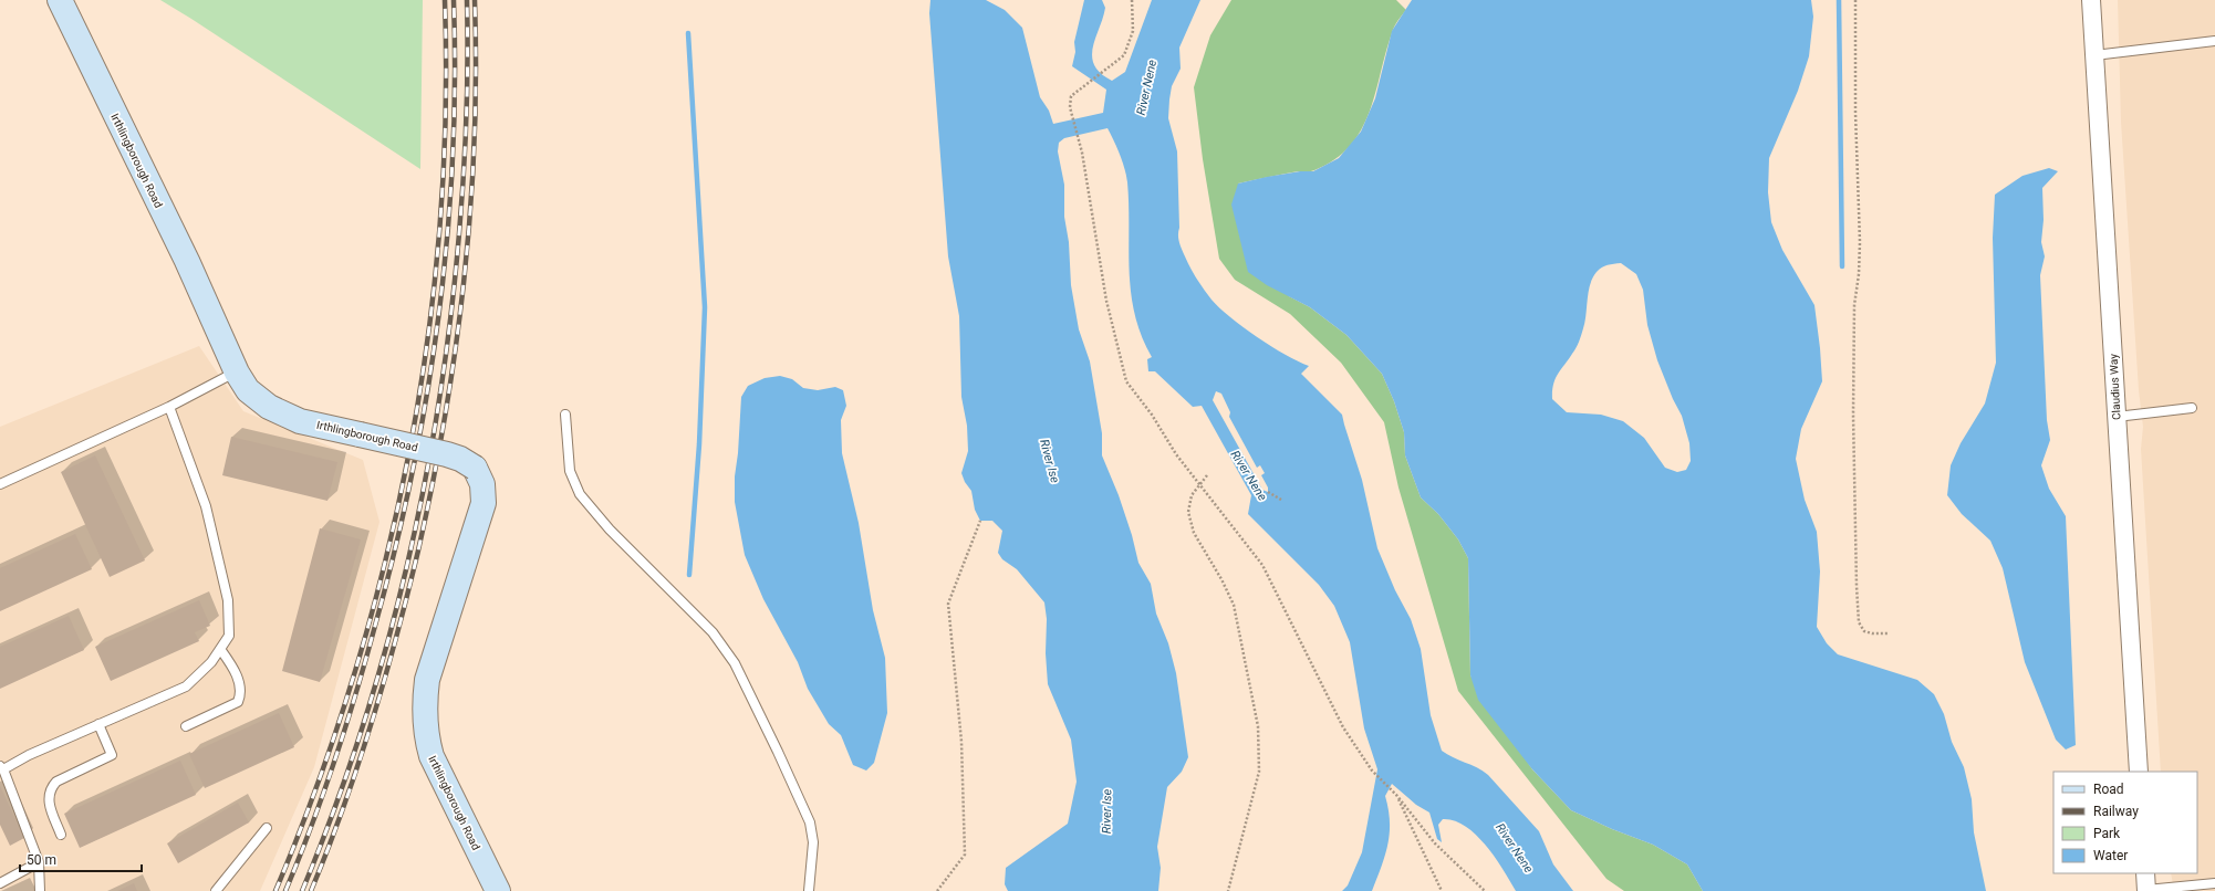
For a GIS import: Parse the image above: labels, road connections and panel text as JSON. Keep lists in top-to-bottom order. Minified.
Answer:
{"streets":{"main road":["Irthlingborough Road"],"street":["Claudius Way"]},"water":["River Nene","River Ise"],"legend":["Road","Railway","Park","Water"],"scale_bar":"50 m"}
